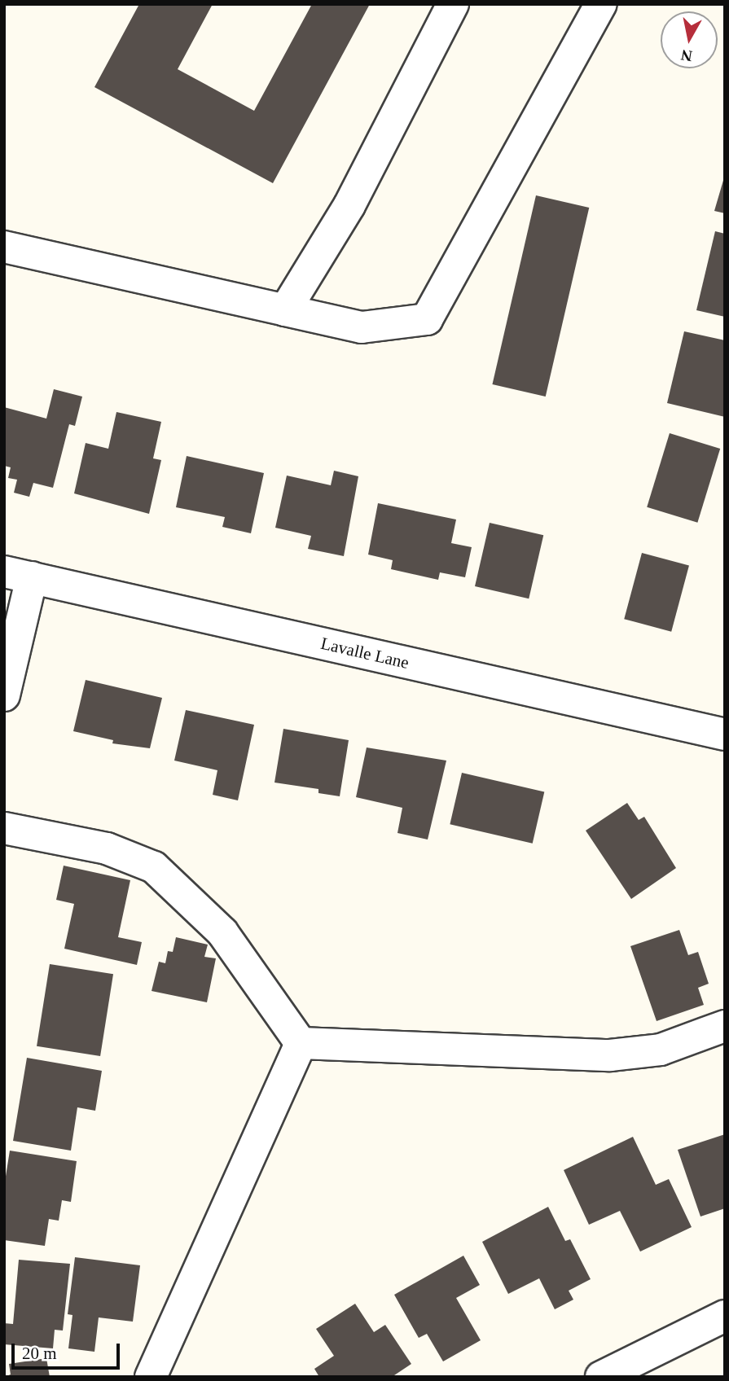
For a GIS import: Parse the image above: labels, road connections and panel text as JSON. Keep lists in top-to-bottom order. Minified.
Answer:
{"streets":{"street":["Lavalle Lane"]},"scale_bar":"20 m","north":"bottom"}
